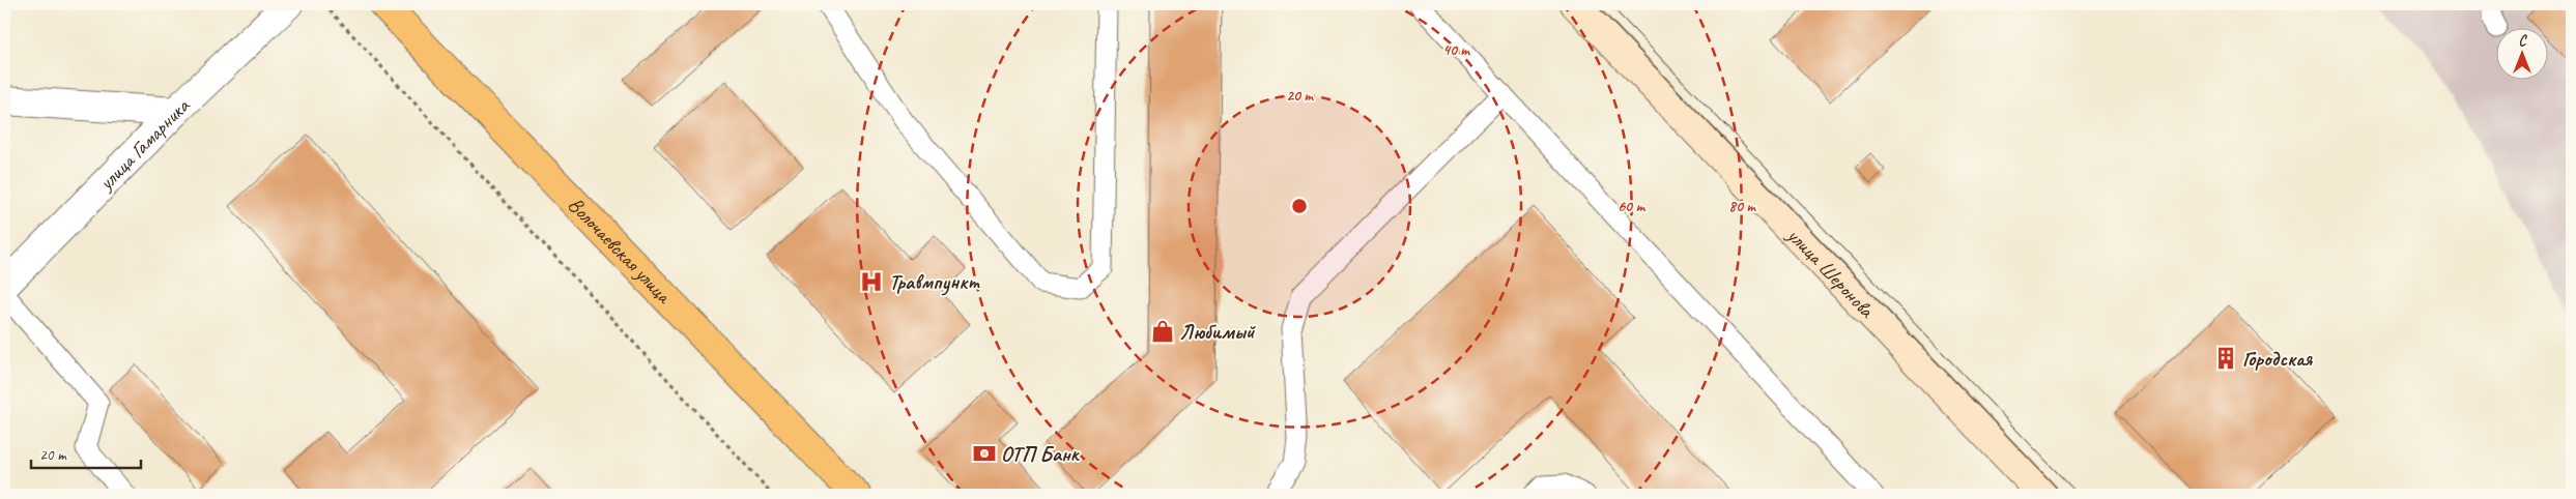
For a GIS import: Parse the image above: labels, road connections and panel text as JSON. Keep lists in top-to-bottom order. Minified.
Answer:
{"streets":{"main road":["Волочаевская улица","улица Шеронова"],"street":["улица Гамарника"]},"places":{"hospital":["Травмпункт"],"shop":["Любимый"],"building":["Городская"],"bank":["ОТП Банк"]},"scale_bar":"20 m","north":"top","rings":["40 m","20 m","60 m","80 m"]}
